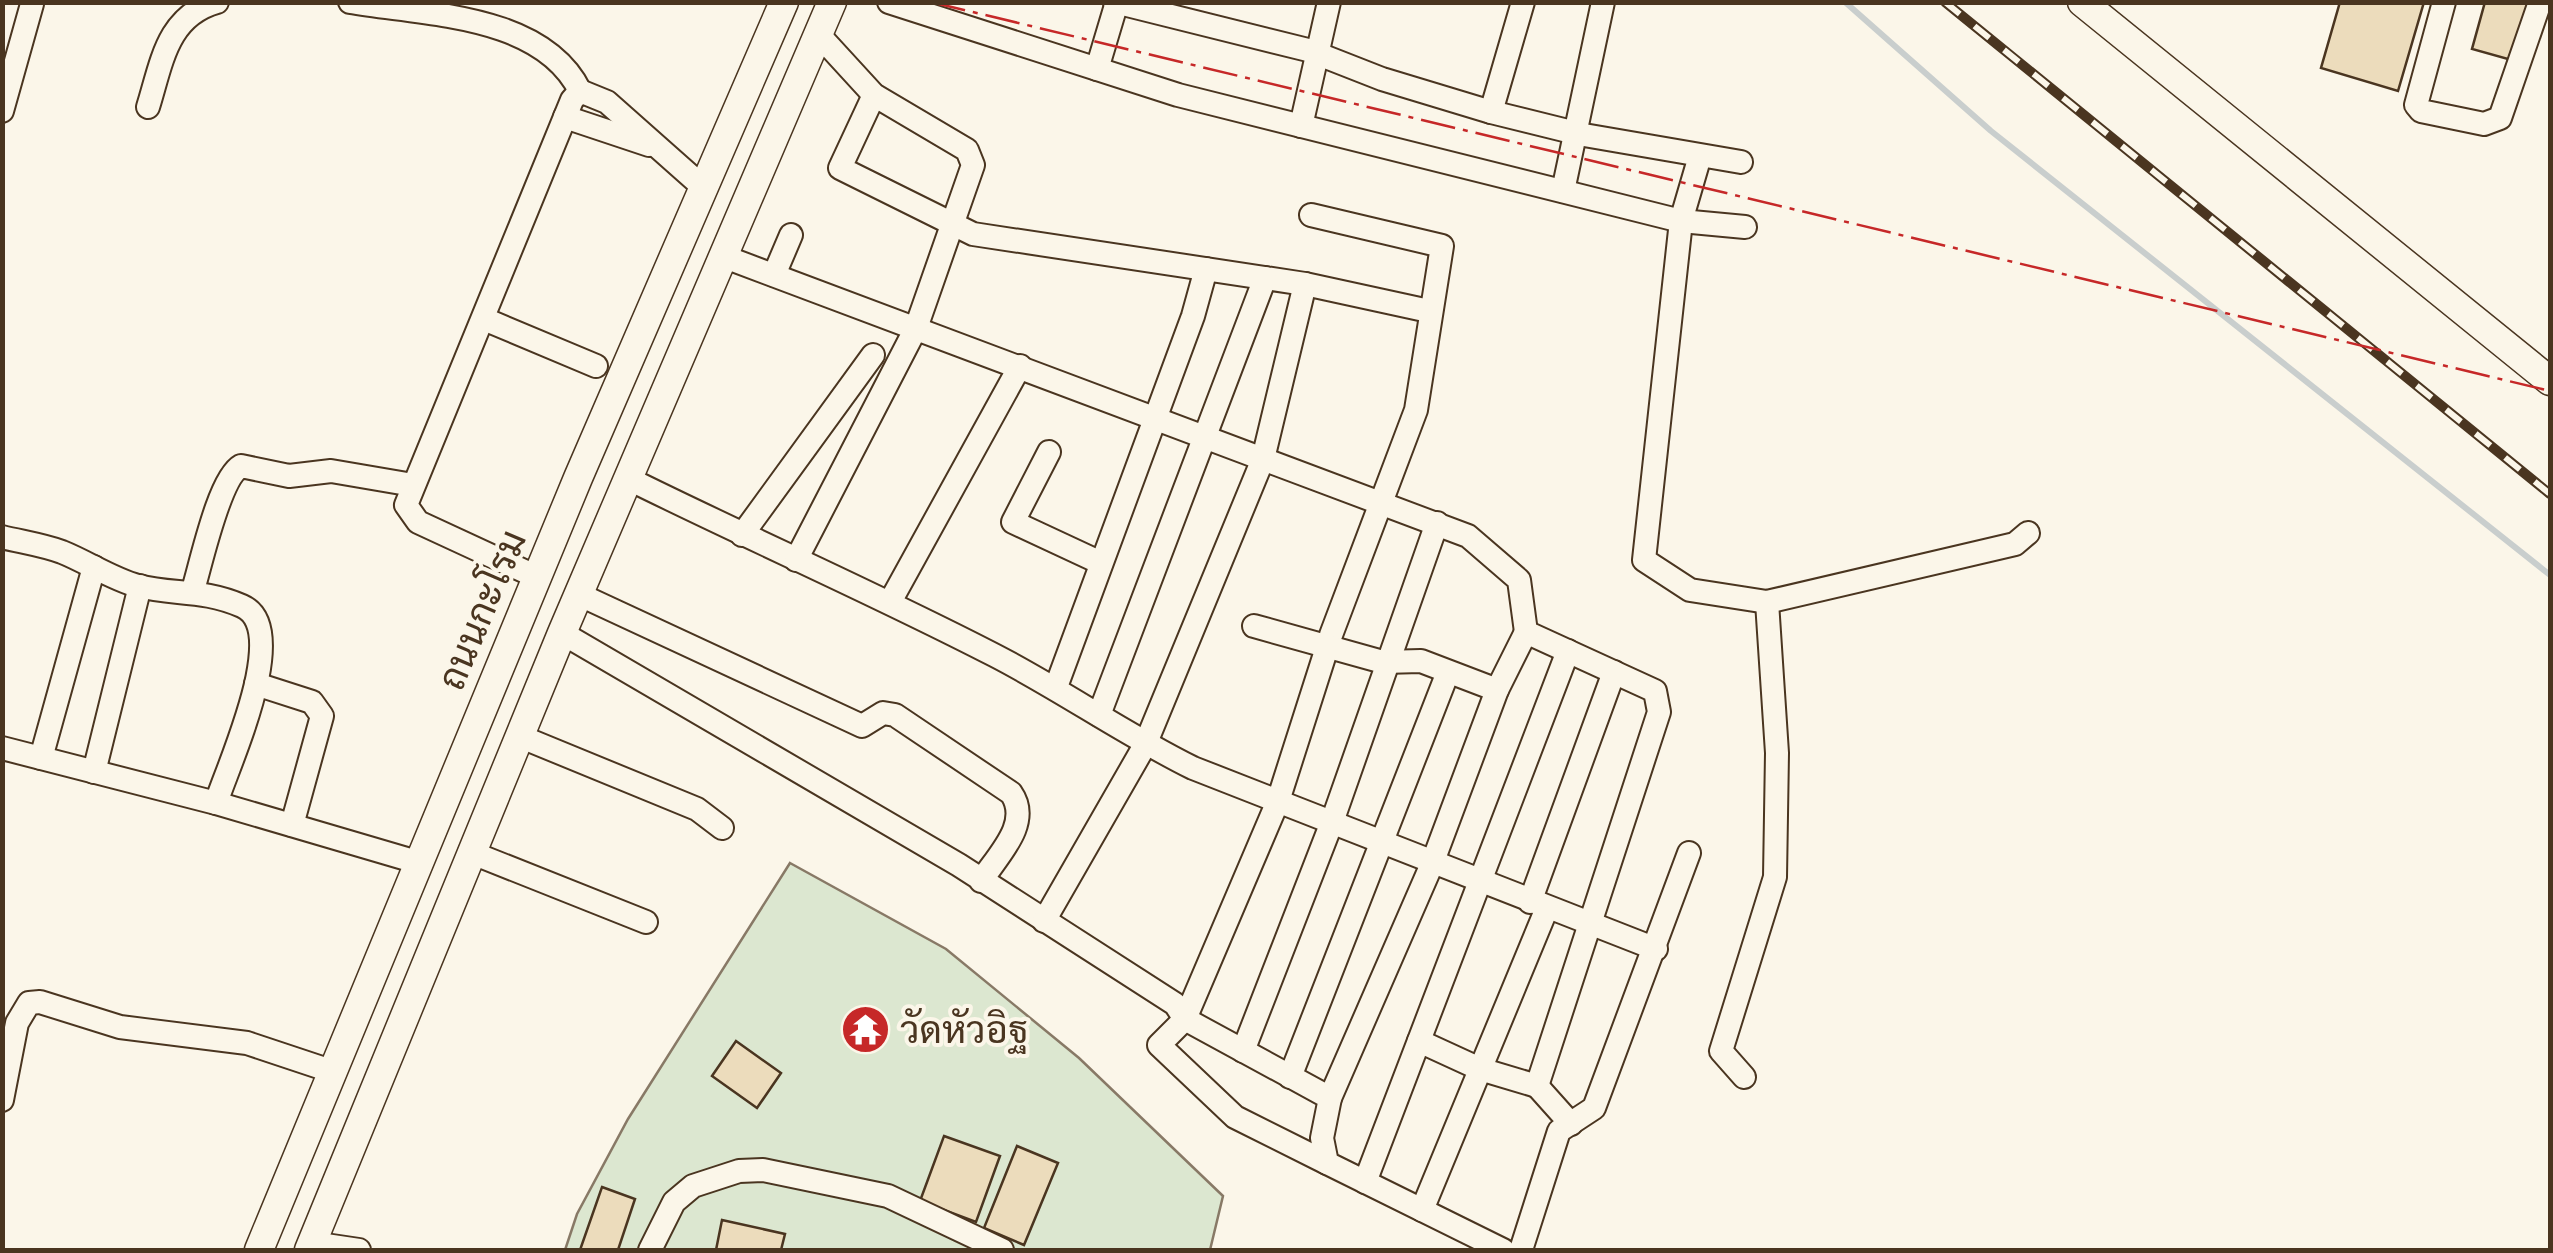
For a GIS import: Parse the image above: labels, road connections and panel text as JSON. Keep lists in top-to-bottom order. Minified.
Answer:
{"streets":{"main road":["ถนนกะโรม"]},"places":{"temple":["วัดหัวอิฐ"]}}
